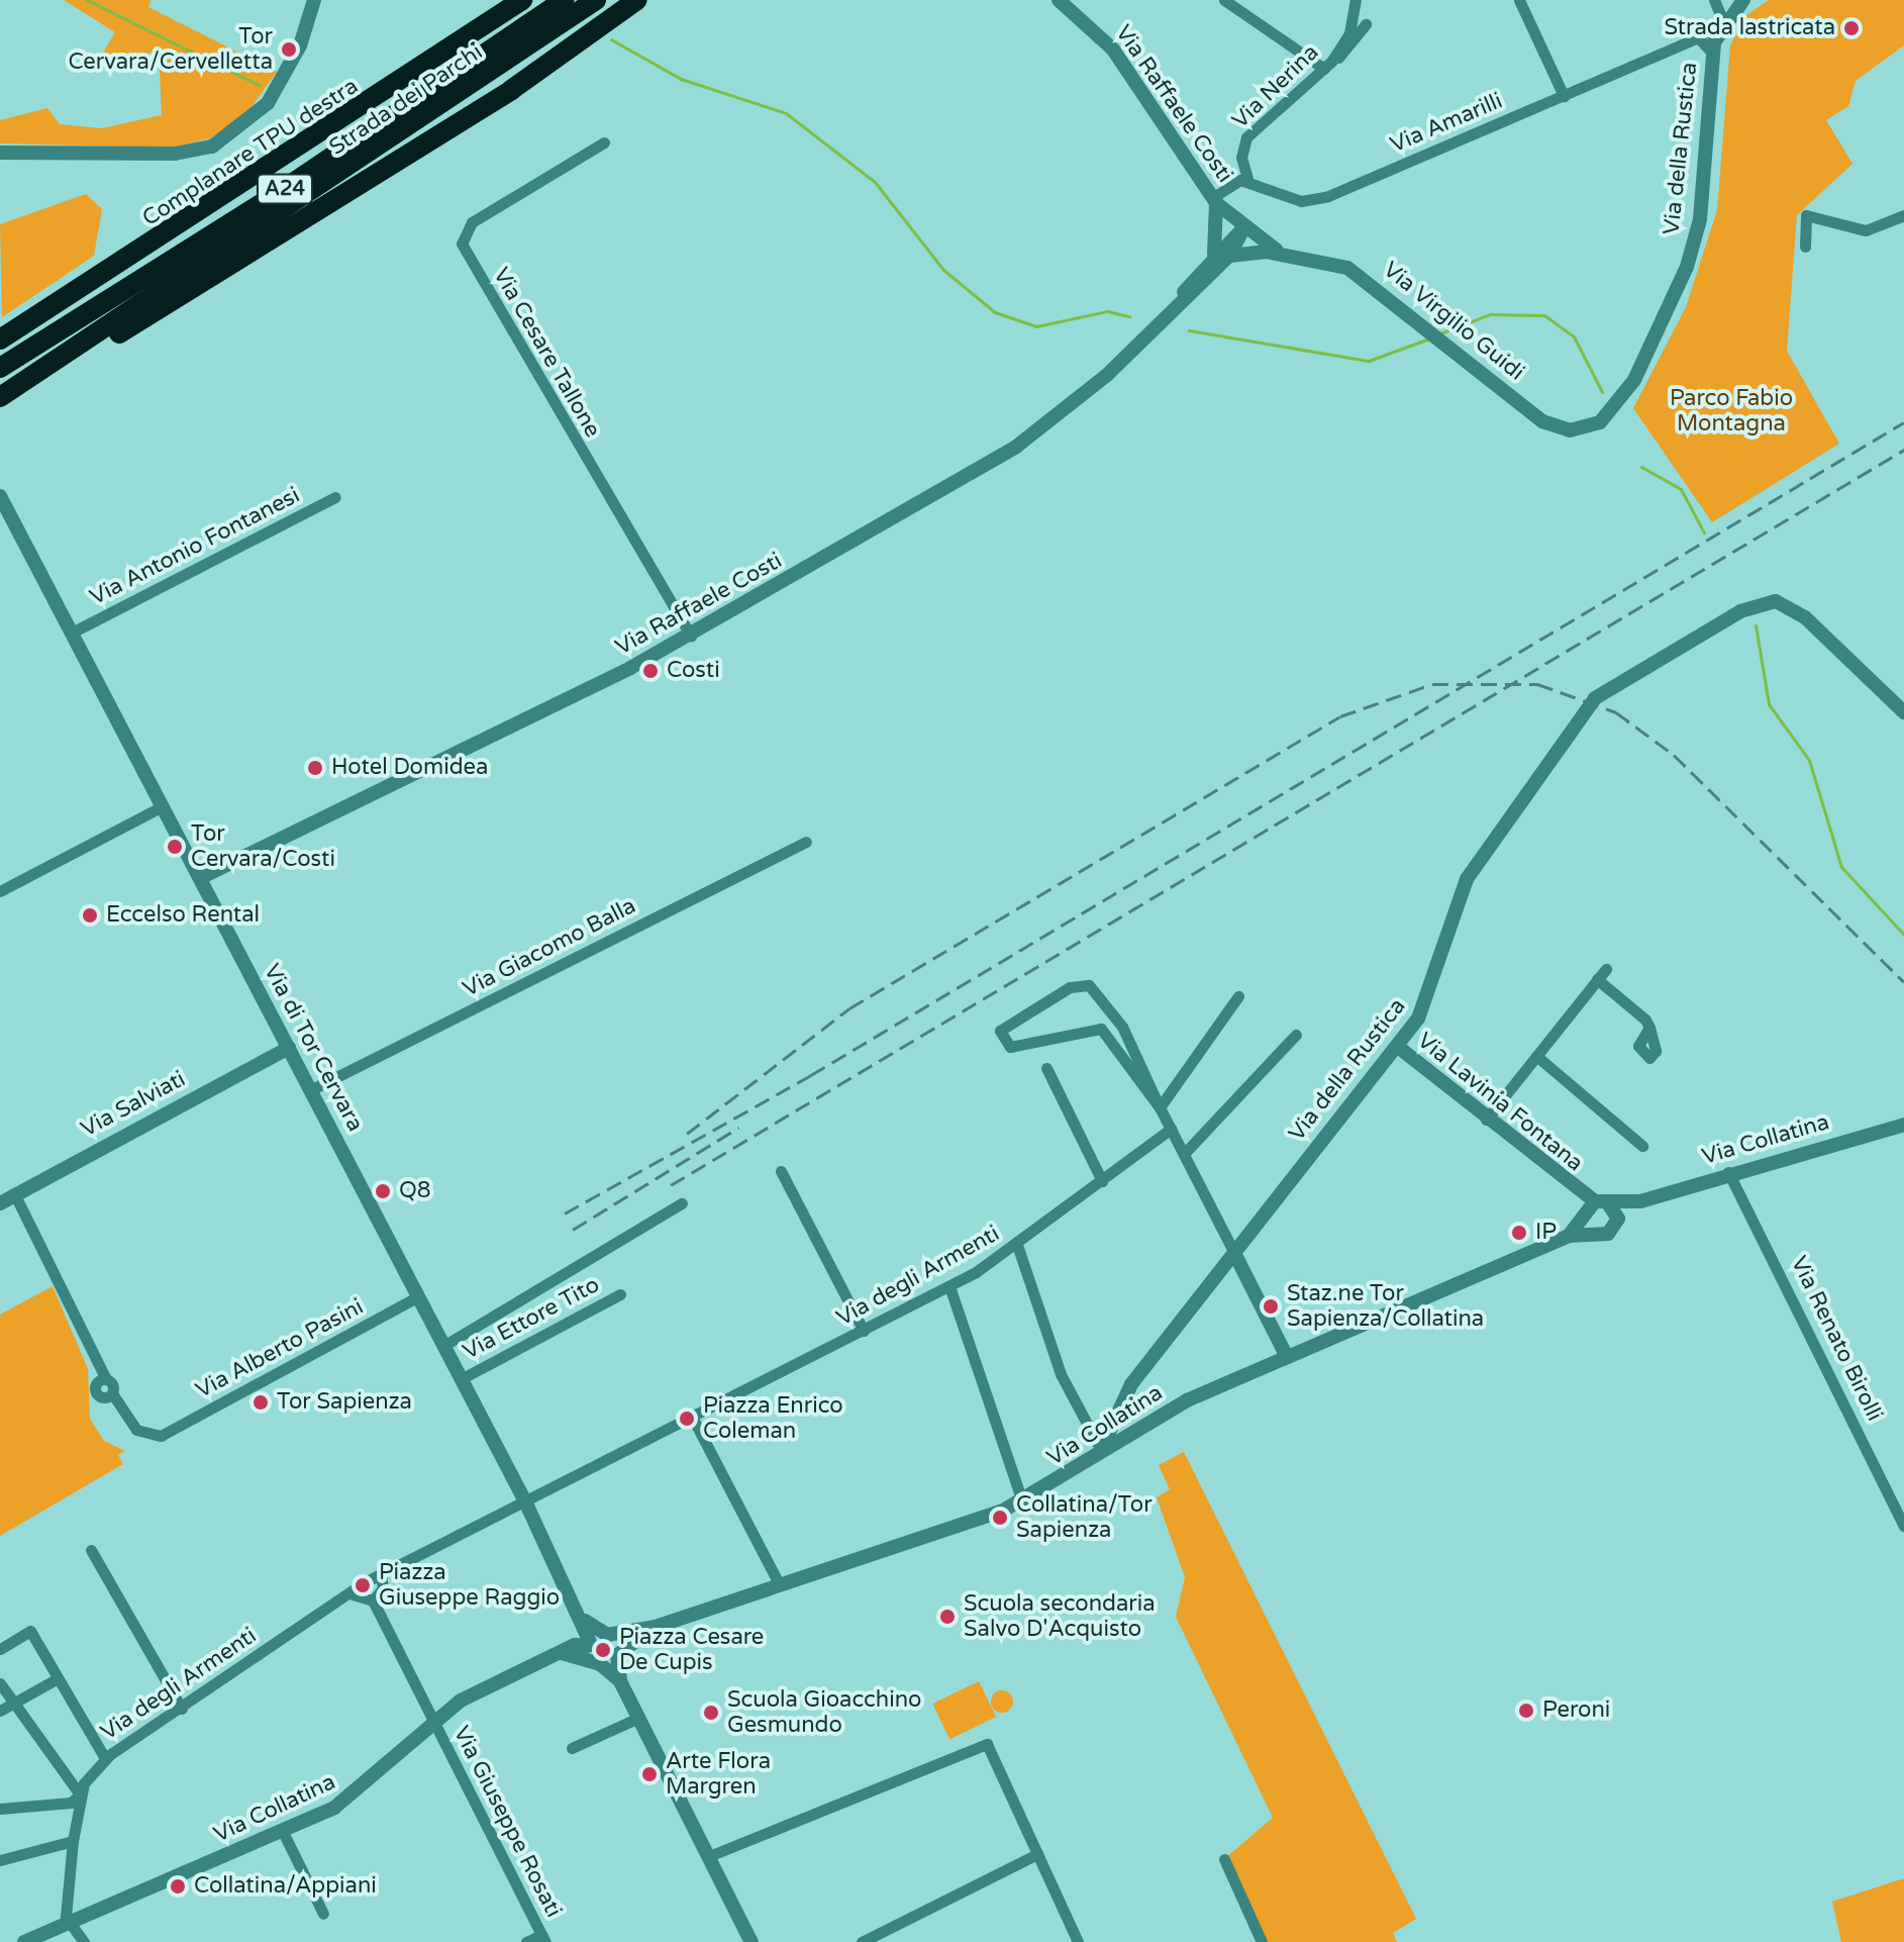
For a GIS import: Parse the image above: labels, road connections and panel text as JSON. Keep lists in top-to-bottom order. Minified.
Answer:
{"streets":{"highway":["Strada dei Parchi","Complanare TPU destra","A24"],"street":["Via Nerina","Via Raffaele Costi","Via Amarilli","Via della Rustica","Via Virgilio Guidi","Via Cesare Tallone","Via Antonio Fontanesi","Via Giacomo Balla","Via di Tor Cervara","Via Lavinia Fontana","Via Salviati","Via Collatina","Via degli Armenti","Via Ettore Tito","Via Renato Birolli","Via Alberto Pasini","Via Giuseppe Rosati"]},"crossings":[["Via Nerina","Via Amarilli"],["Via Raffaele Costi","Via Virgilio Guidi"],["Via Raffaele Costi","Via Cesare Tallone"],["Via Raffaele Costi","Via di Tor Cervara"],["Via Amarilli","Via della Rustica"],["Via della Rustica","Via Virgilio Guidi"],["Via della Rustica","Via Lavinia Fontana"],["Via della Rustica","Via Collatina"],["Via Antonio Fontanesi","Via di Tor Cervara"],["Via Giacomo Balla","Via di Tor Cervara"],["Via di Tor Cervara","Via Salviati"],["Via di Tor Cervara","Via Ettore Tito"],["Via di Tor Cervara","Via Alberto Pasini"],["Via Lavinia Fontana","Via Collatina"],["Via Salviati","Via Alberto Pasini"],["Via Collatina","Via degli Armenti"],["Via Collatina","Via Renato Birolli"],["Via Collatina","Via Giuseppe Rosati"]],"parks":["Parco Fabio Montagna"],"places":["Strada lastricata","Tor Cervara/Cervelletta","Costi","Hotel Domidea","Tor Cervara/Costi","Eccelso Rental","Q8","IP","Staz.ne Tor Sapienza/Collatina","Tor Sapienza","Piazza Enrico Coleman","Collatina/Tor Sapienza","Piazza Giuseppe Raggio","Scuola secondaria Salvo D'Acquisto","Piazza Cesare De Cupis","Peroni","Scuola Gioacchino Gesmundo","Arte Flora Margren","Collatina/Appiani"]}
